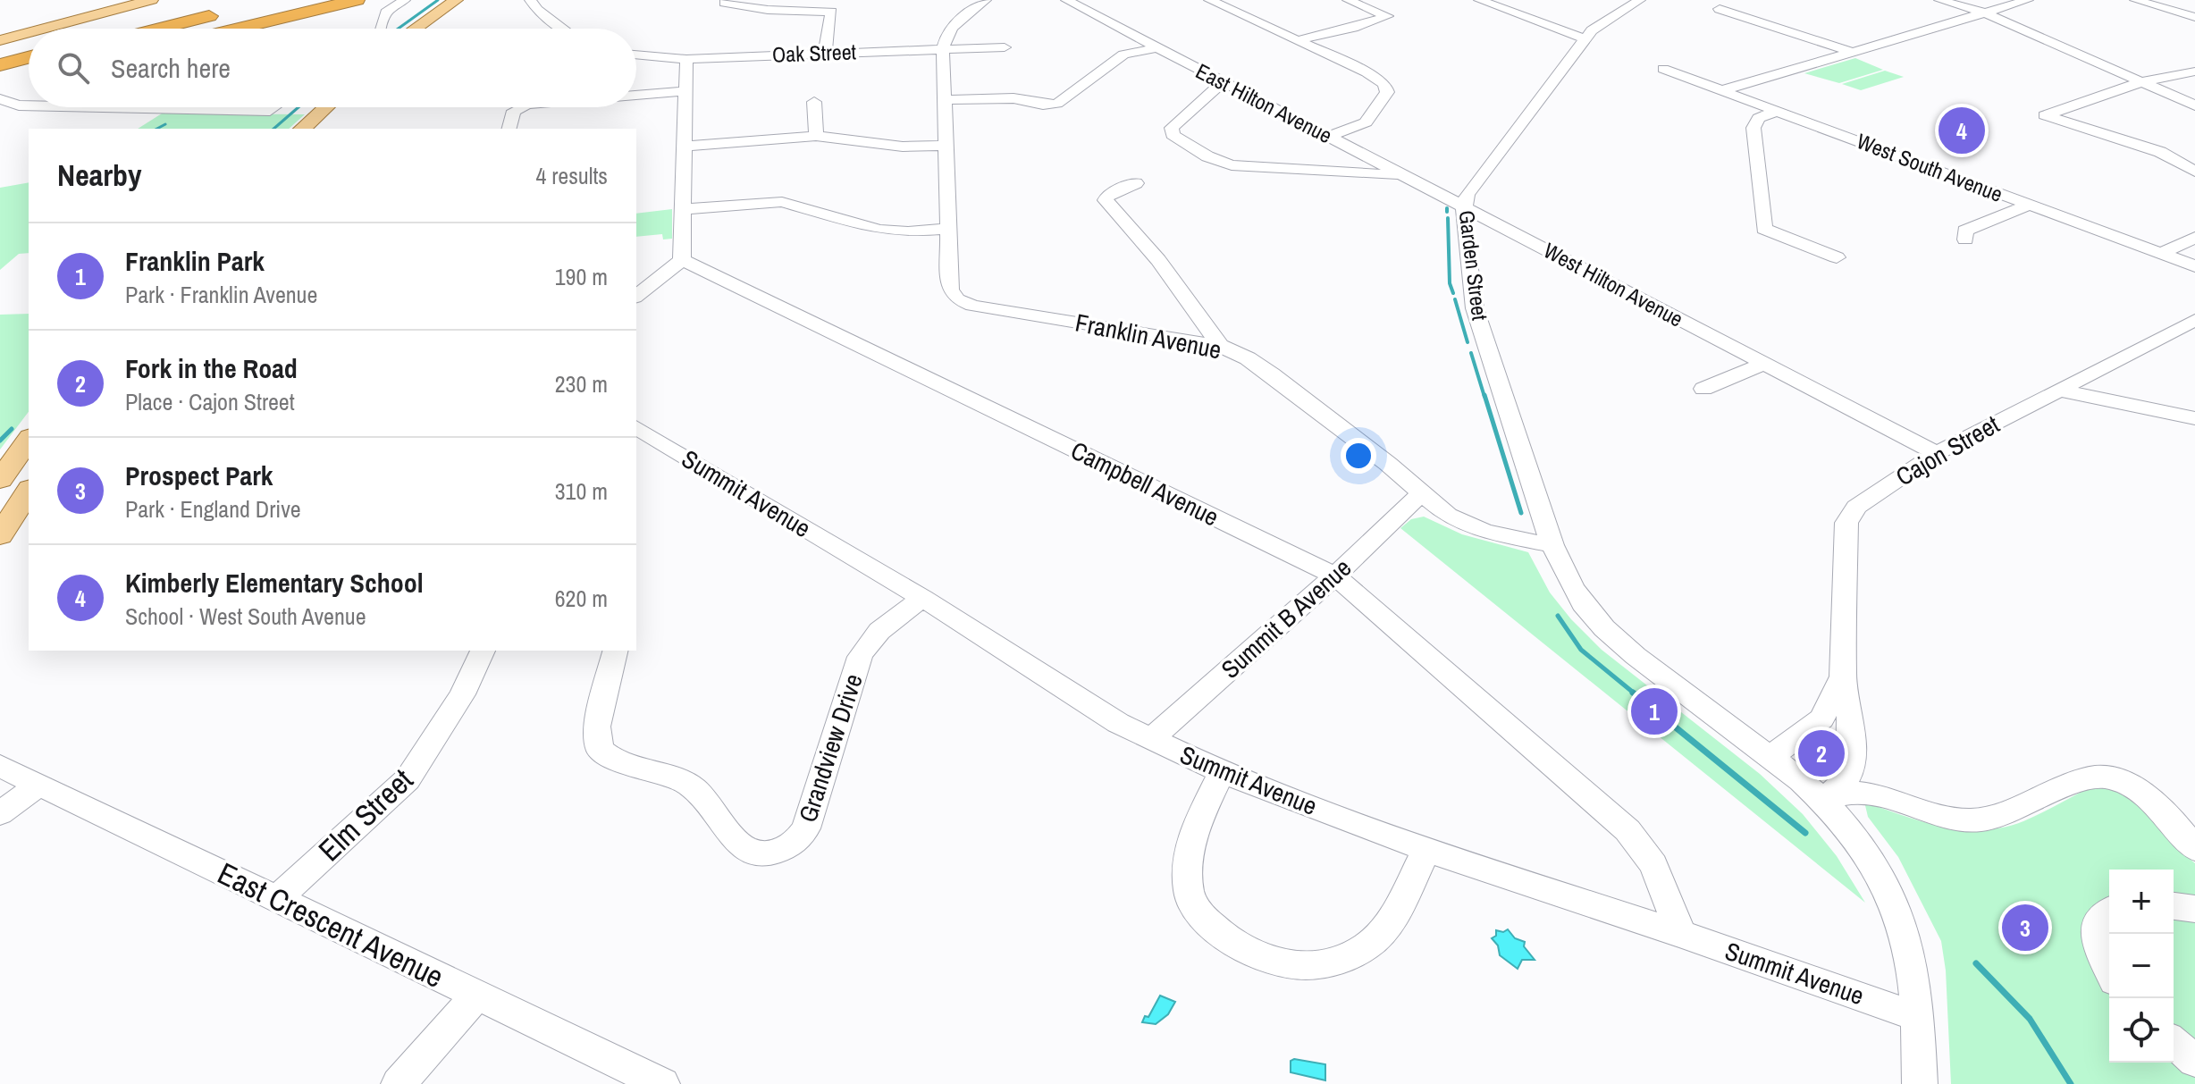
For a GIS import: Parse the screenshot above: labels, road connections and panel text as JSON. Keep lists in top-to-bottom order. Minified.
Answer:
{"streets":{"street":["Oak Street","East Hilton Avenue","West South Avenue","Garden Street","West Hilton Avenue","Franklin Avenue","Cajon Street","Campbell Avenue","Summit Avenue","Summit B Avenue","Grandview Drive","Elm Street","East Crescent Avenue"]},"crossings":[["Oak Street","Franklin Avenue"],["East Hilton Avenue","Garden Street"],["East Hilton Avenue","West Hilton Avenue"],["Garden Street","West Hilton Avenue"],["Garden Street","Franklin Avenue"],["West Hilton Avenue","Cajon Street"],["Franklin Avenue","Summit B Avenue"],["Campbell Avenue","Summit Avenue"],["Campbell Avenue","Summit B Avenue"],["Summit Avenue","Summit B Avenue"],["Summit Avenue","Grandview Drive"],["Elm Street","East Crescent Avenue"]],"page":{"search":"Search here","pins":["4","1","2","3"],"heading":["Nearby","4 results"],"list":[{"mark":"1","name":"Franklin Park","note":"Park · Franklin Avenue","value":"190 m"},{"mark":"2","name":"Fork in the Road","note":"Place · Cajon Street","value":"230 m"},{"mark":"3","name":"Prospect Park","note":"Park · England Drive","value":"310 m"},{"mark":"4","name":"Kimberly Elementary School","note":"School · West South Avenue","value":"620 m"}],"map_buttons":["+","−"]}}
